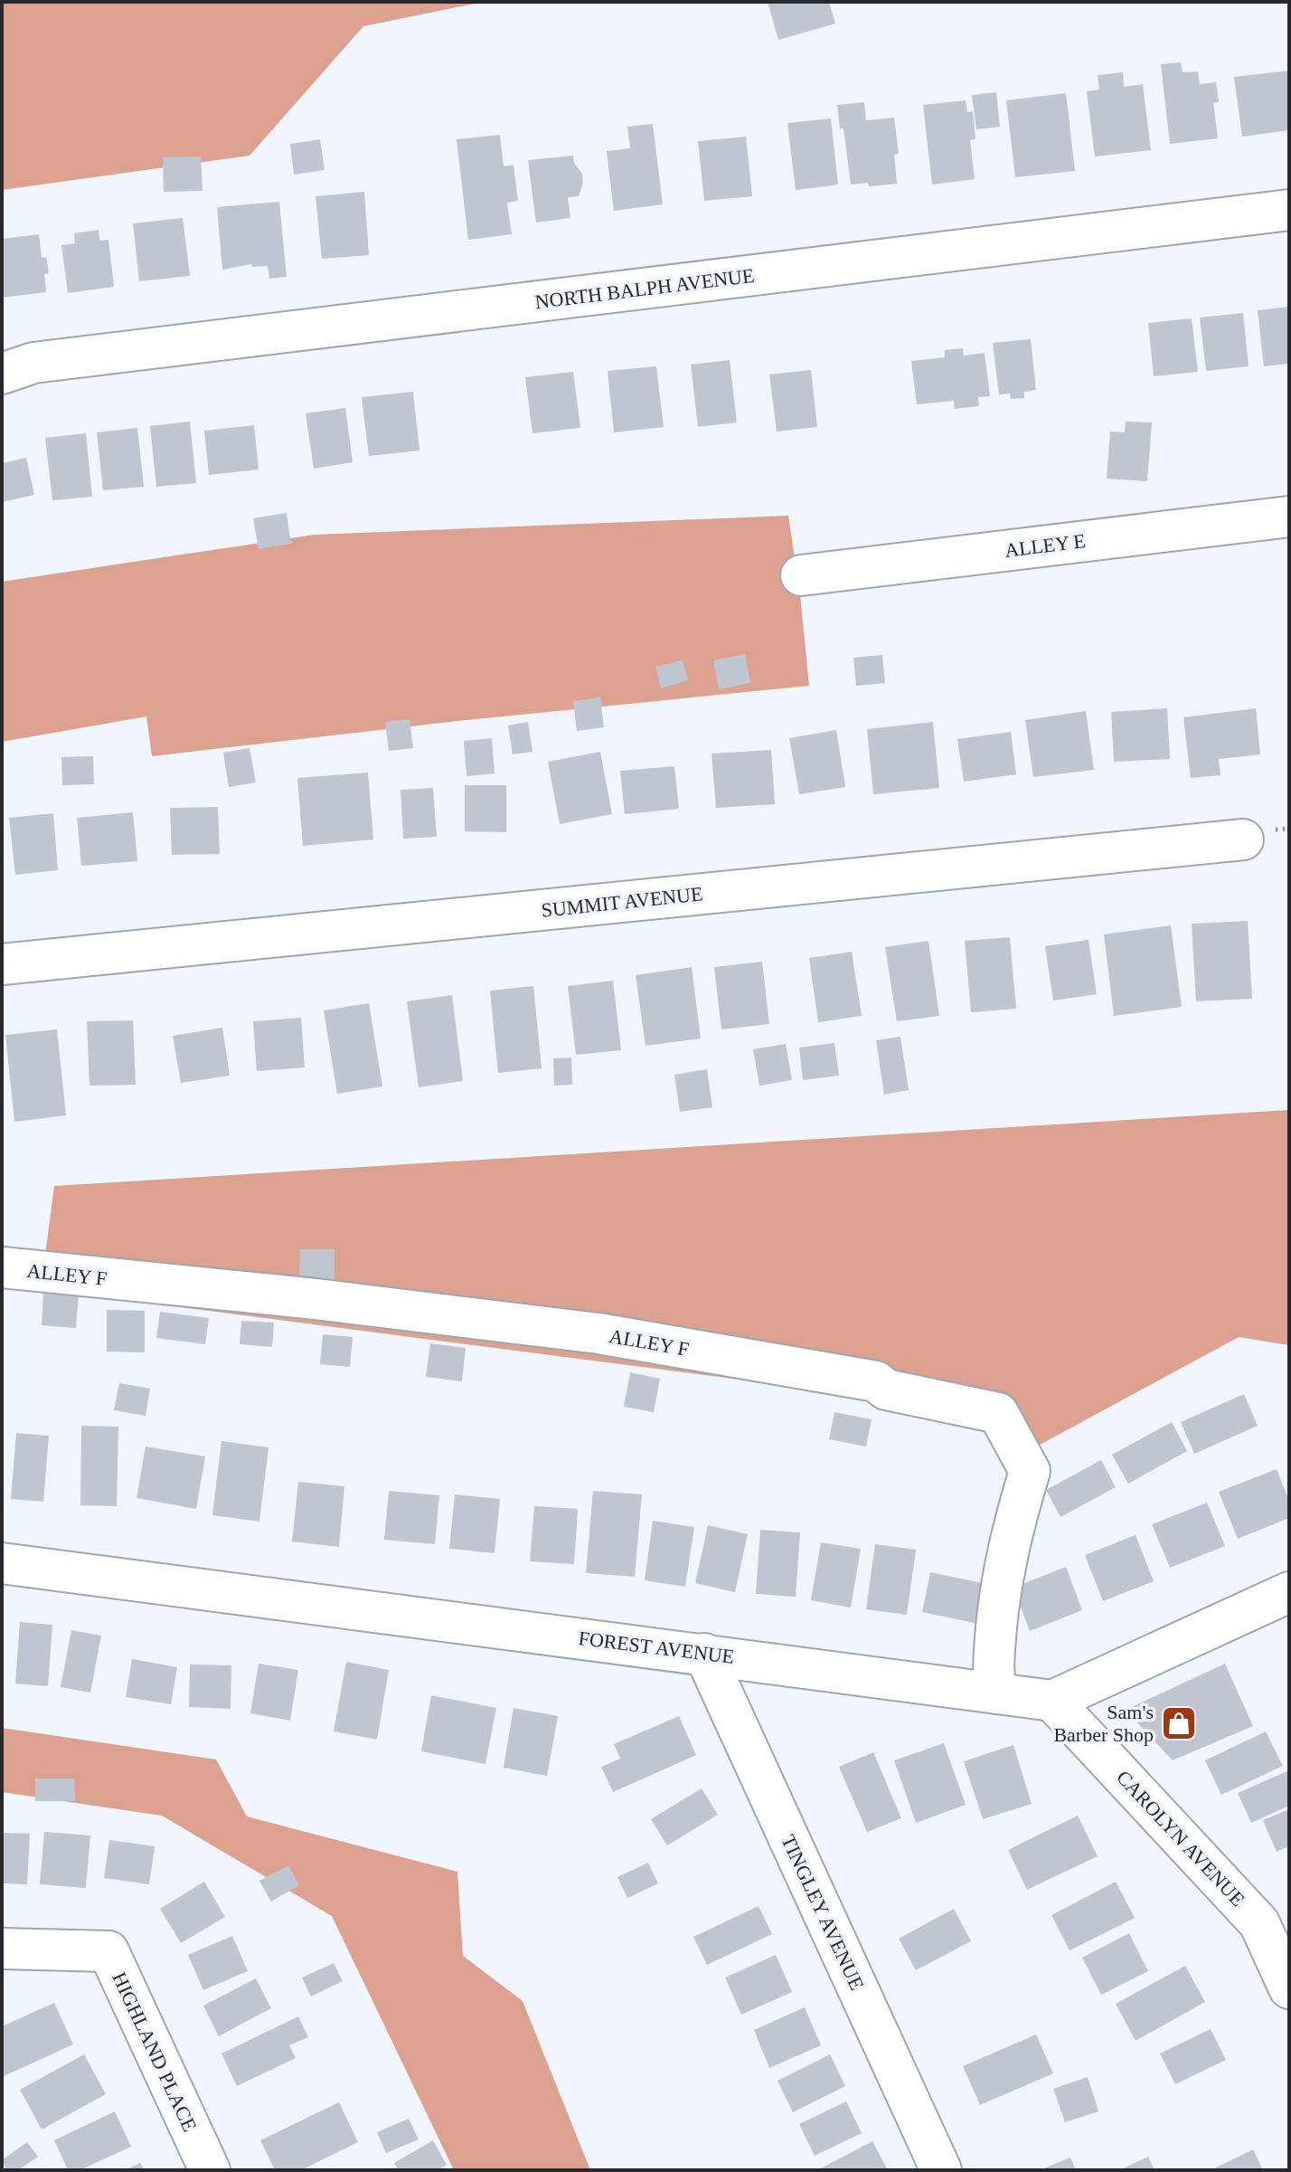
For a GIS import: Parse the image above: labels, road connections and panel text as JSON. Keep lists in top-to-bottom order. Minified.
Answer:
{"streets":{"street":["NORTH BALPH AVENUE","ALLEY E","SUMMIT AVENUE","ALLEY F","FOREST AVENUE","CAROLYN AVENUE","TINGLEY AVENUE","HIGHLAND PLACE"]},"crossings":[["ALLEY F","FOREST AVENUE"],["FOREST AVENUE","CAROLYN AVENUE"],["FOREST AVENUE","TINGLEY AVENUE"]],"places":{"shop":["Sam's Barber Shop"]}}
